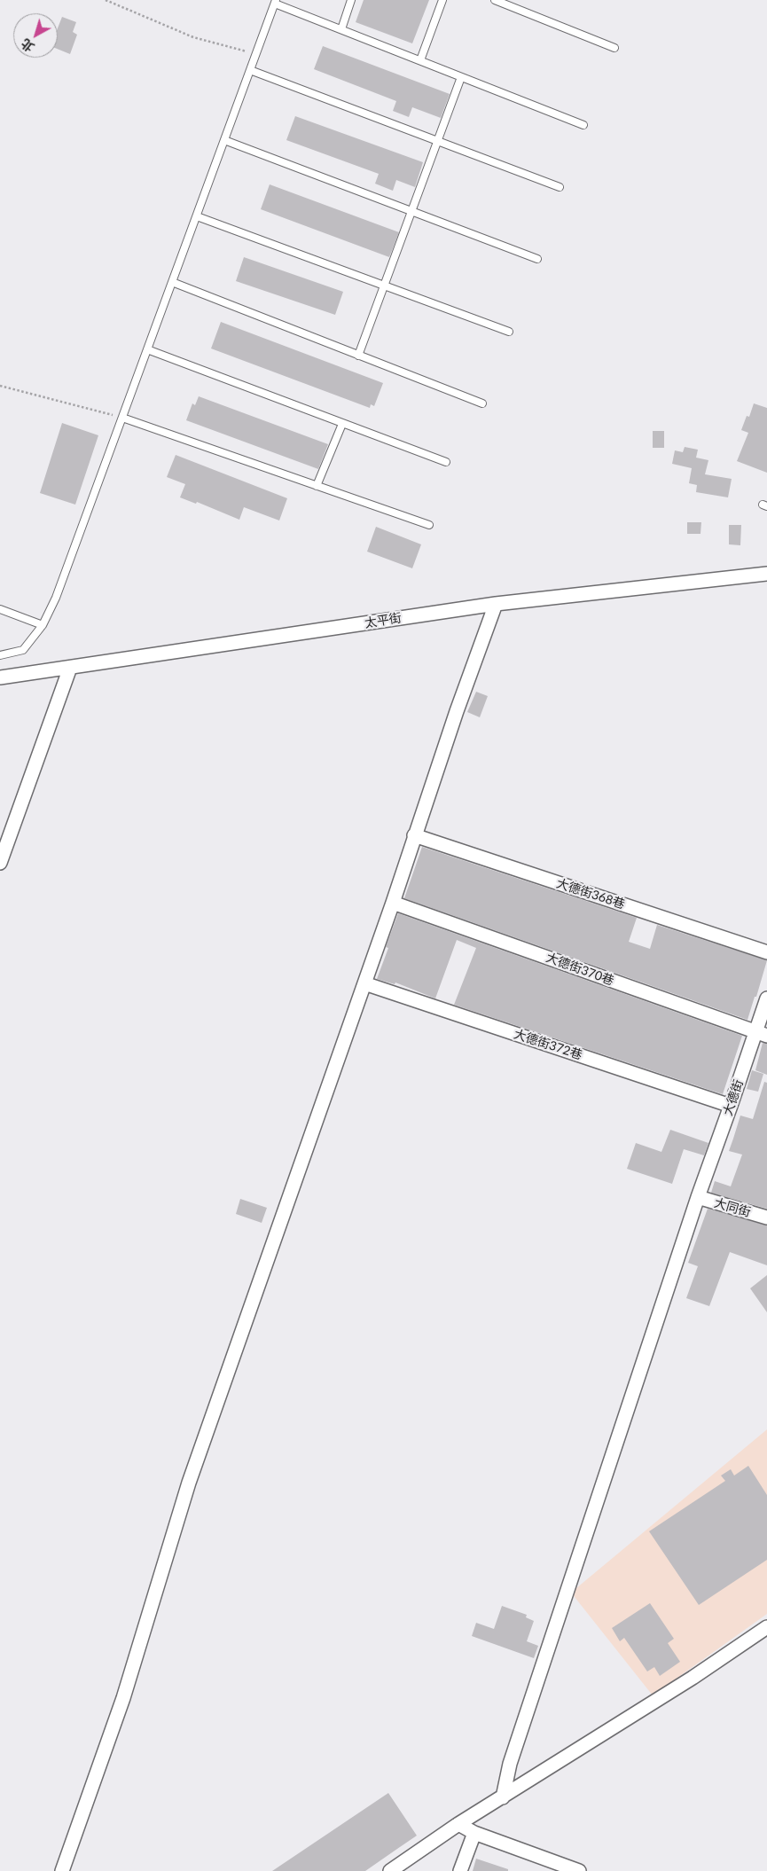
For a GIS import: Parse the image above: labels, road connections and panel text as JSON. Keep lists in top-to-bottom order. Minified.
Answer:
{"streets":{"street":["太平街","大德街368巷","大德街370巷","大德街372巷","大德街","大同街"]},"crossings":[["大德街370巷","大德街"],["大德街372巷","大德街"],["大德街","大同街"]],"north":"bottom left"}
